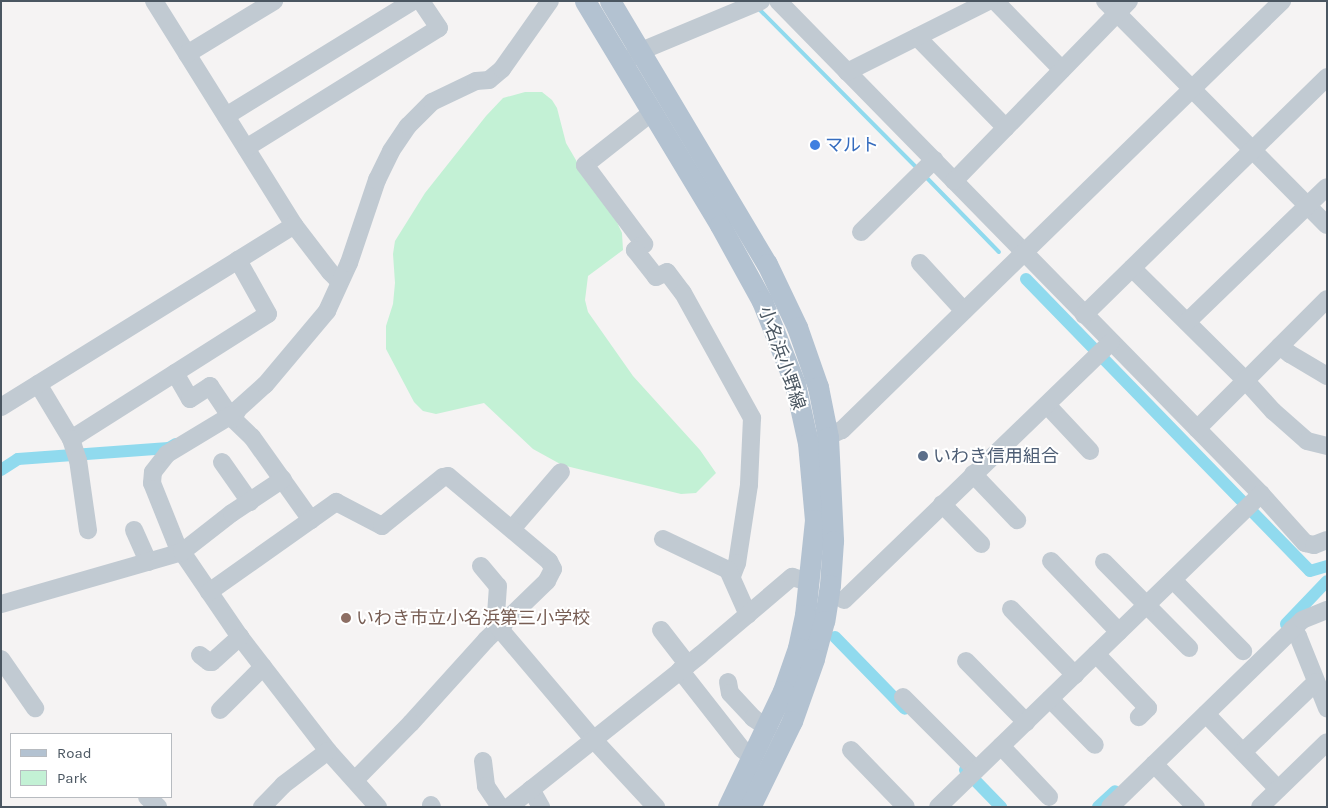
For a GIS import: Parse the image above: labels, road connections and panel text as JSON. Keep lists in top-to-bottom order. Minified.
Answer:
{"streets":{"main road":["小名浜小野線"]},"places":["マルト","いわき信用組合","いわき市立小名浜第三小学校"],"legend":["Road","Park"]}
